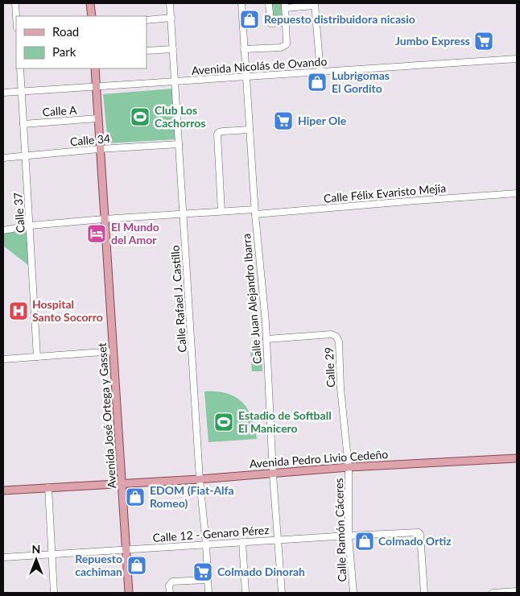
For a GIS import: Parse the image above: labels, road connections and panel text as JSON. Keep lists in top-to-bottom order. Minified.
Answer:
{"streets":{"main road":["Avenida José Ortega y Gasset","Avenida Pedro Livio Cedeño"],"street":["Avenida Nicolás de Ovando","Calle A","Calle 34","Calle Félix Evaristo Mejía","Calle 37","Calle Rafael J. Castillo","Calle Juan Alejandro lbarra","Calle 29","Calle Ramón Cáceres","Calle 12 - Genaro Pérez"]},"crossings":[["Avenida Nicolás de Ovando","Calle 37"],["Avenida Nicolás de Ovando","Calle Rafael J. Castillo"],["Avenida Nicolás de Ovando","Calle Juan Alejandro lbarra"],["Avenida Nicolás de Ovando","Avenida José Ortega y Gasset"],["Calle A","Calle 37"],["Calle A","Avenida José Ortega y Gasset"],["Calle 34","Calle 37"],["Calle 34","Calle Rafael J. Castillo"],["Calle 34","Avenida José Ortega y Gasset"],["Calle Félix Evaristo Mejía","Calle 37"],["Calle Félix Evaristo Mejía","Calle Rafael J. Castillo"],["Calle Félix Evaristo Mejía","Calle Juan Alejandro lbarra"],["Calle Félix Evaristo Mejía","Avenida José Ortega y Gasset"],["Calle Rafael J. Castillo","Avenida Pedro Livio Cedeño"],["Calle Rafael J. Castillo","Calle 12 - Genaro Pérez"],["Calle Juan Alejandro lbarra","Calle 29"],["Calle Juan Alejandro lbarra","Avenida Pedro Livio Cedeño"],["Calle Juan Alejandro lbarra","Calle 12 - Genaro Pérez"],["Calle 29","Avenida Pedro Livio Cedeño"],["Calle 29","Calle Ramón Cáceres"],["Avenida José Ortega y Gasset","Avenida Pedro Livio Cedeño"],["Avenida José Ortega y Gasset","Calle 12 - Genaro Pérez"],["Avenida Pedro Livio Cedeño","Calle Ramón Cáceres"],["Calle Ramón Cáceres","Calle 12 - Genaro Pérez"]],"places":{"shop":["Repuesto distribuidora nicasio","Lubrigomas El Gordito","EDOM (Fiat-Alfa Romeo)","Colmado Ortiz","Repuesto cachiman"],"supermarket":["Jumbo Express","Hiper Ole","Colmado Dinorah"],"sports":["Club Los Cachorros","Estadio de Softball El Manicero"],"hotel":["El Mundo del Amor"],"hospital":["Hospital Santo Socorro"]},"legend":["Road","Park"],"north":"top"}
